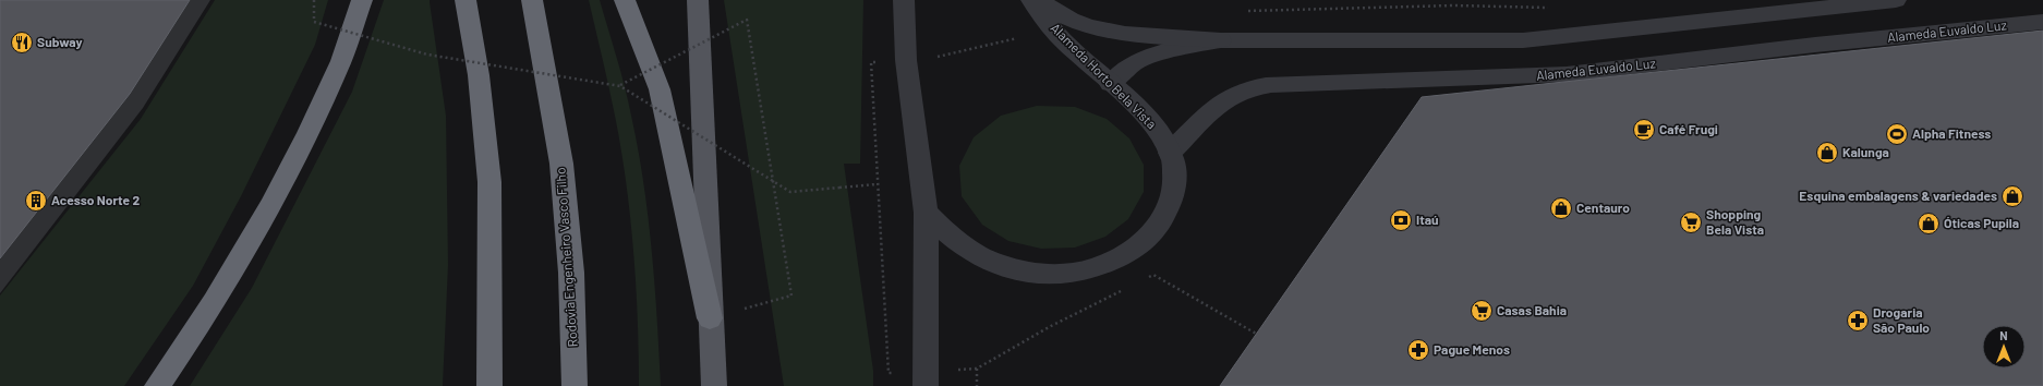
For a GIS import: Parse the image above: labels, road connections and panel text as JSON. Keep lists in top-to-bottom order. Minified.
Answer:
{"streets":{"highway":["Rodovia Engenheiro Vasco Filho"],"street":["Alameda Euvaldo Luz","Alameda Horto Bela Vista"]},"crossings":[["Alameda Euvaldo Luz","Alameda Horto Bela Vista"]],"places":{"restaurant":["Subway"],"cafe":["Café Frugi"],"sports":["Alpha Fitness"],"shop":["Kalunga","Esquina embalagens & variedades","Centauro","Óticas Pupila"],"building":["Acesso Norte 2"],"bank":["Itaú"],"supermarket":["Shopping Bela Vista","Casas Bahia"],"pharmacy":["Drogaria São Paulo","Pague Menos"]},"north":"top"}
